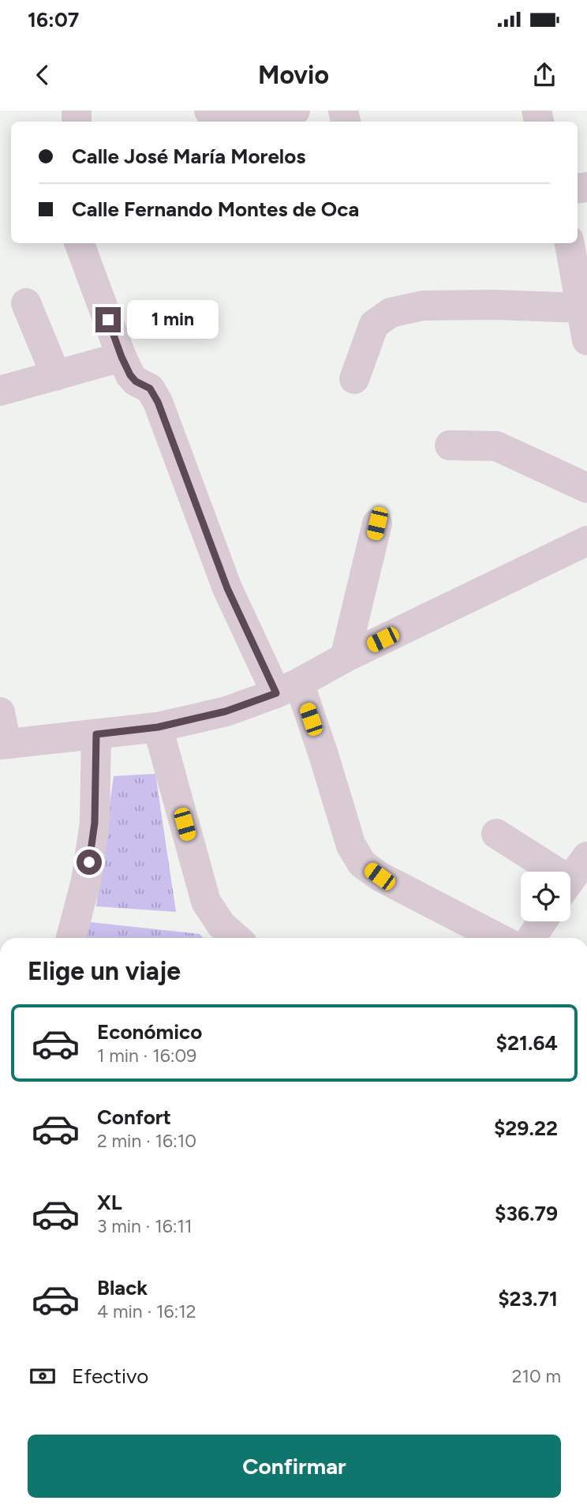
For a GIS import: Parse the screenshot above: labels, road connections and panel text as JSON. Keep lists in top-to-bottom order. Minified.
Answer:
{"page":{"status":"16:07","header":"Movio","banner":["Calle José María Morelos","Calle Fernando Montes de Oca"],"bubble":"1 min","heading":"Elige un viaje","list":[{"name":"Económico","note":"1 min · 16:09","value":"$21.64"},{"name":"Confort","note":"2 min · 16:10","value":"$29.22"},{"name":"XL","note":"3 min · 16:11","value":"$36.79"},{"name":"Black","note":"4 min · 16:12","value":"$23.71"}],"pay":["Efectivo","210 m"],"buttons":"Confirmar"}}
